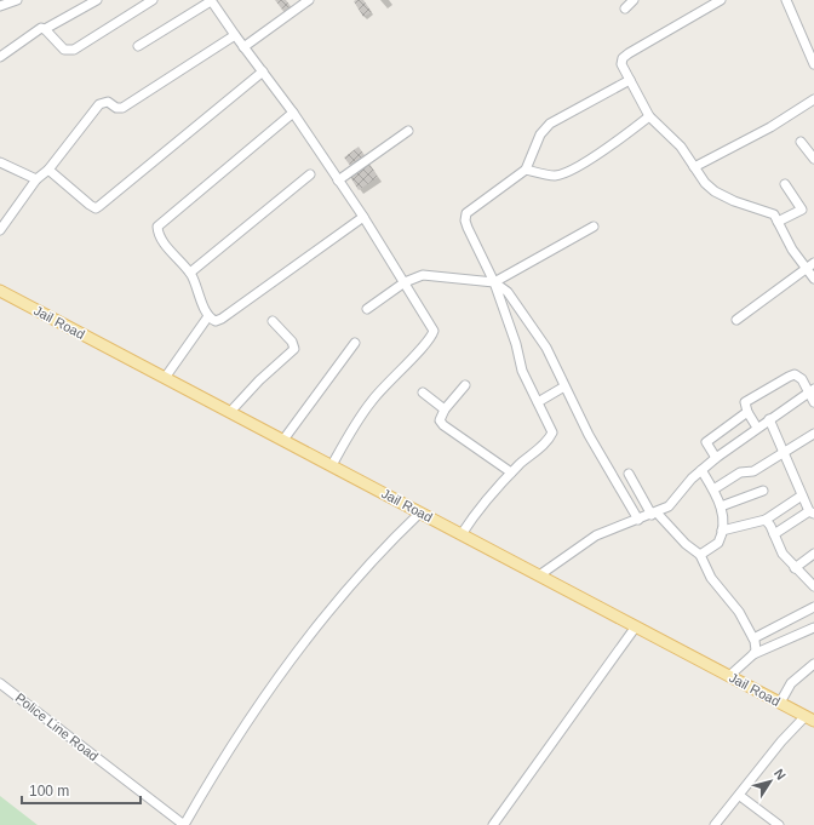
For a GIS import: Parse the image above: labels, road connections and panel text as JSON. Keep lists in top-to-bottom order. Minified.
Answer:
{"streets":{"main road":["Jail Road"],"street":["Police Line Road"]},"scale_bar":"100 m","north":"top right"}
